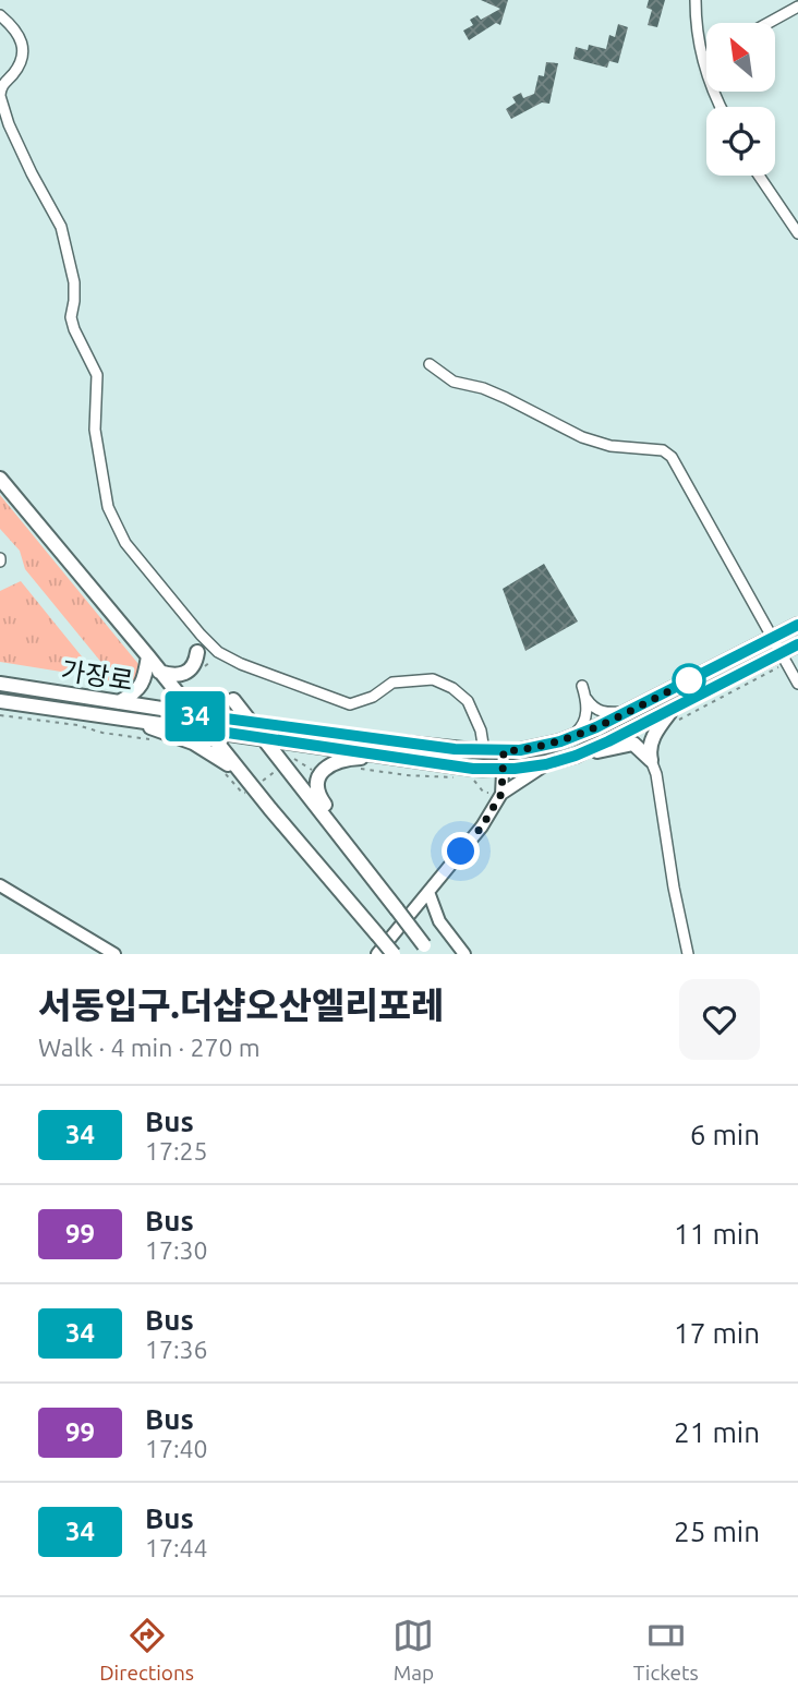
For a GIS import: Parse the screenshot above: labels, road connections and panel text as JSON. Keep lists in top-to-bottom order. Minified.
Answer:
{"streets":{"main road":["가장로"]},"lines":["bus line 34"],"north":"top left","page":{"on_map":"34","heading":["서동입구.더샵오산엘리포레","Walk · 4 min · 270 m"],"list":[{"mark":"34","name":"Bus","note":"17:25","value":"6 min"},{"mark":"99","name":"Bus","note":"17:30","value":"11 min"},{"mark":"34","name":"Bus","note":"17:36","value":"17 min"},{"mark":"99","name":"Bus","note":"17:40","value":"21 min"},{"mark":"34","name":"Bus","note":"17:44","value":"25 min"}],"tabs":["Directions","Map","Tickets"]}}
